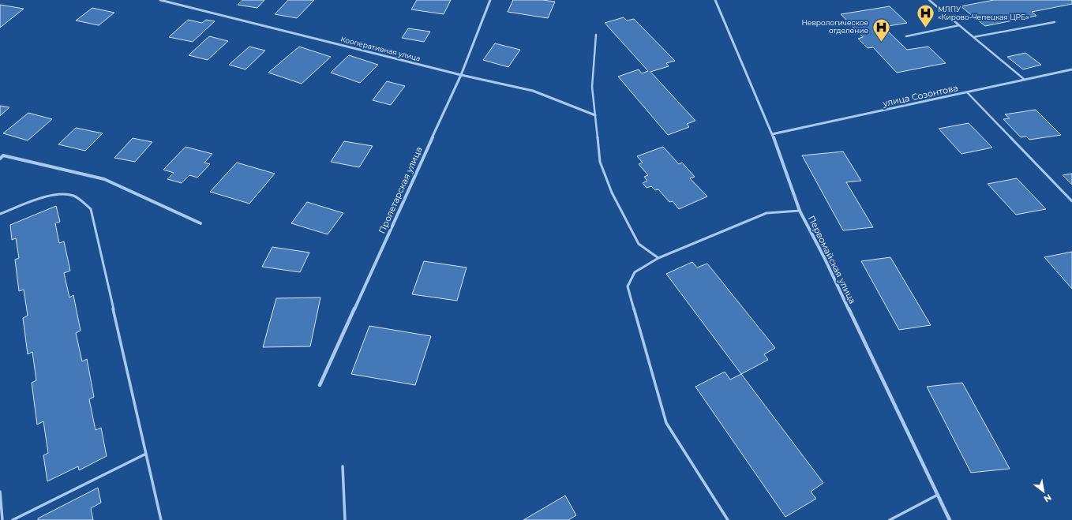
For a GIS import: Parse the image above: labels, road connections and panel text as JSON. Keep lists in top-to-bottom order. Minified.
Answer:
{"streets":{"street":["Кооперативная улица","улица Созонтова","Пролетарская улица","Первомайская улица"]},"crossings":[["Кооперативная улица","Пролетарская улица"],["улица Созонтова","Первомайская улица"]],"places":{"hospital":["МЛПУ «Кирово-Чепецкая ЦРБ»","Неврологическое отделение"]},"north":"bottom right"}
